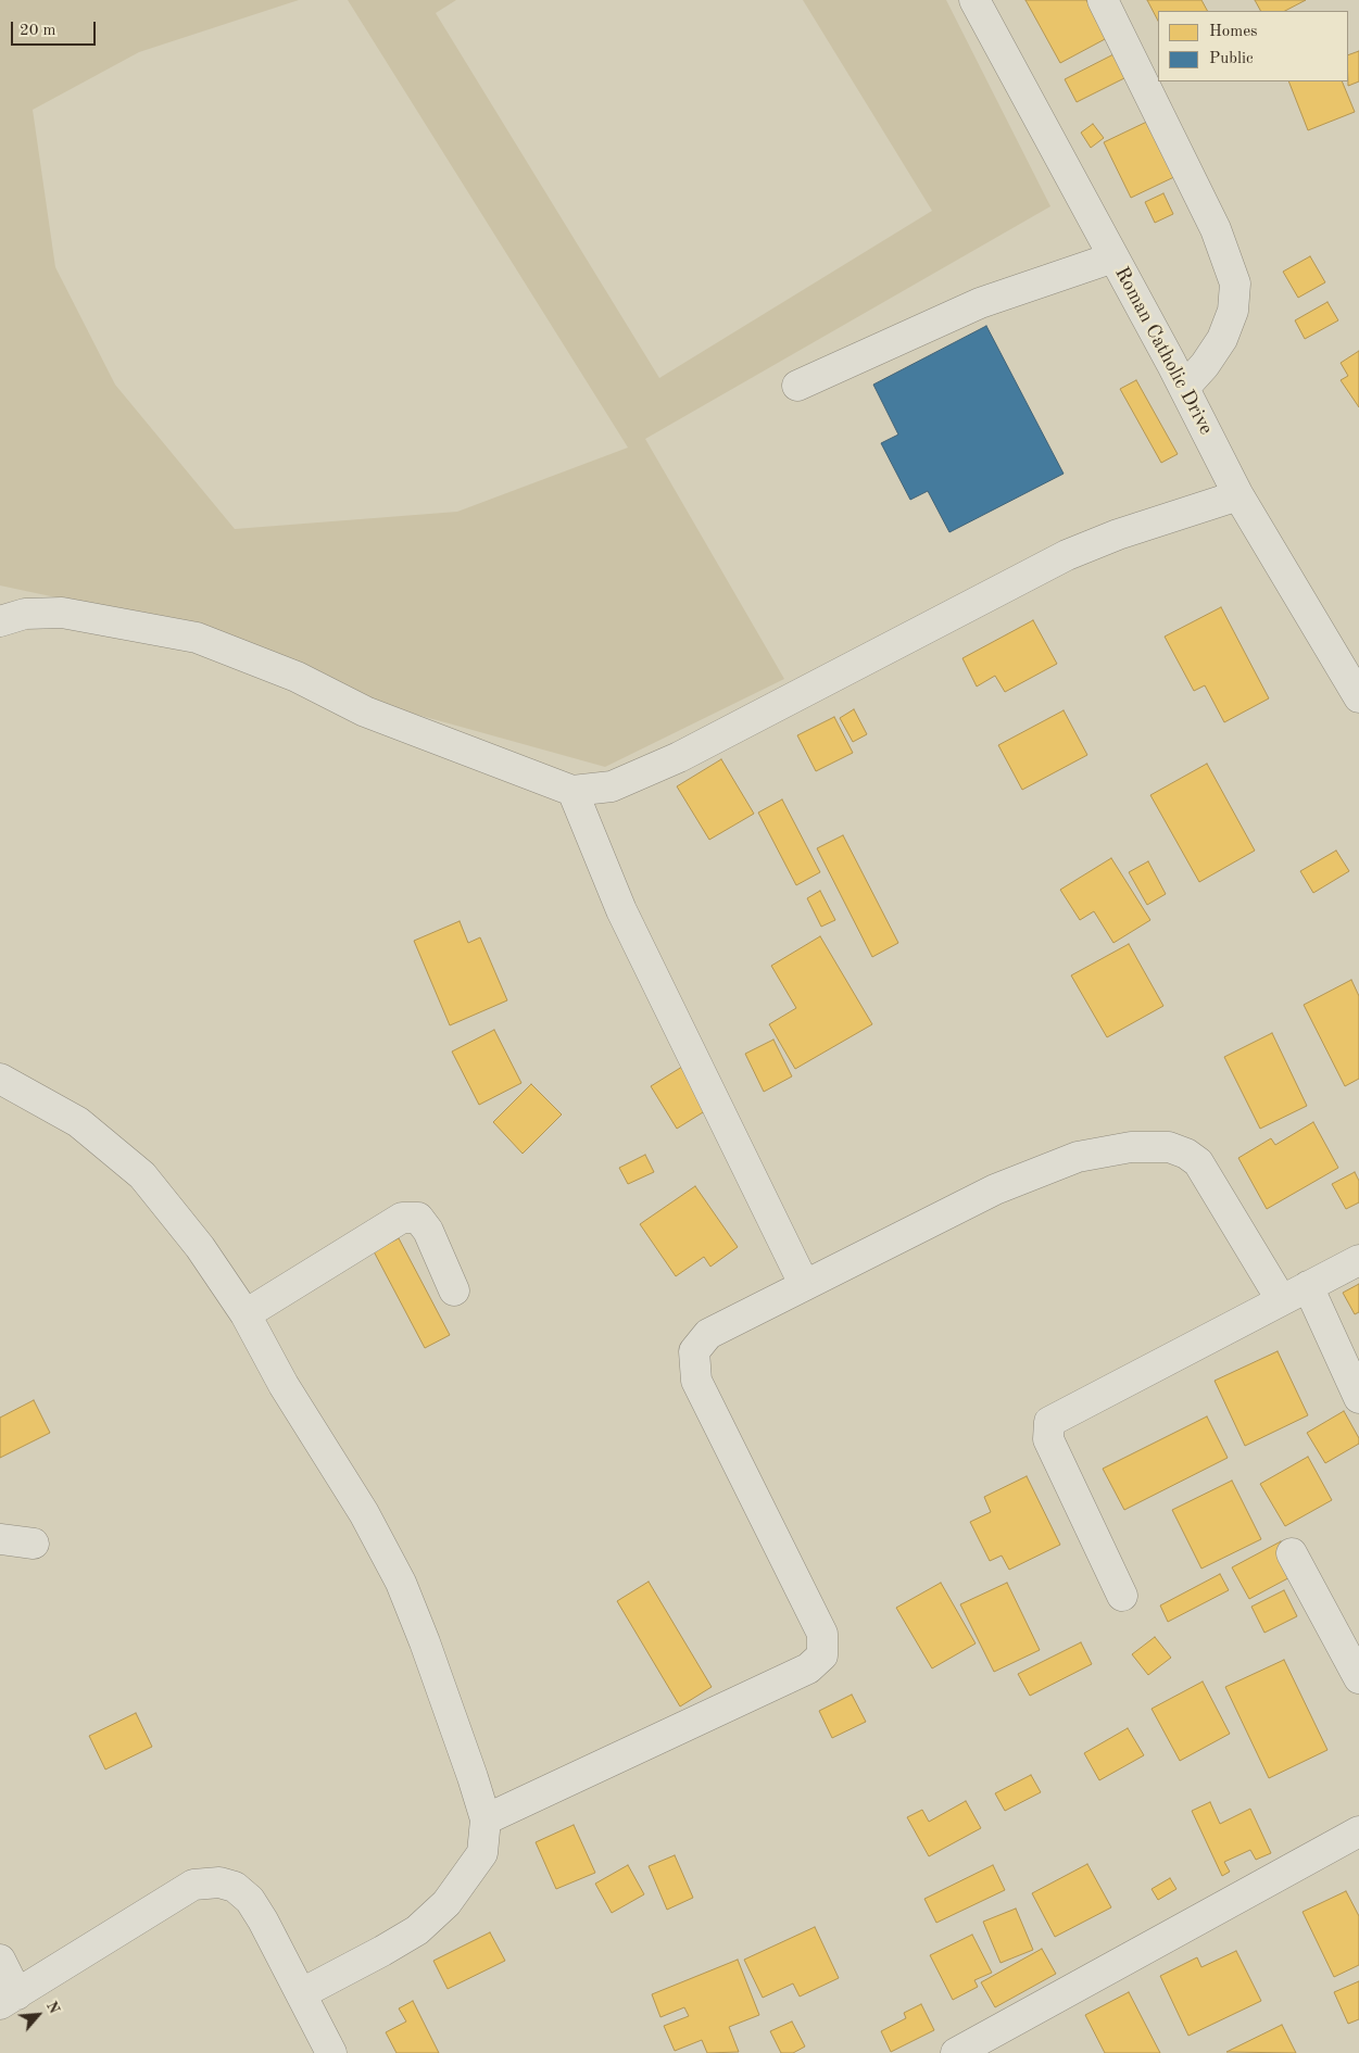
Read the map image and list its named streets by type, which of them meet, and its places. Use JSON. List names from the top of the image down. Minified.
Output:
{"streets":{"street":["Roman Catholic Drive"]},"legend":["Homes","Public"],"scale_bar":"20 m","north":"top right"}
